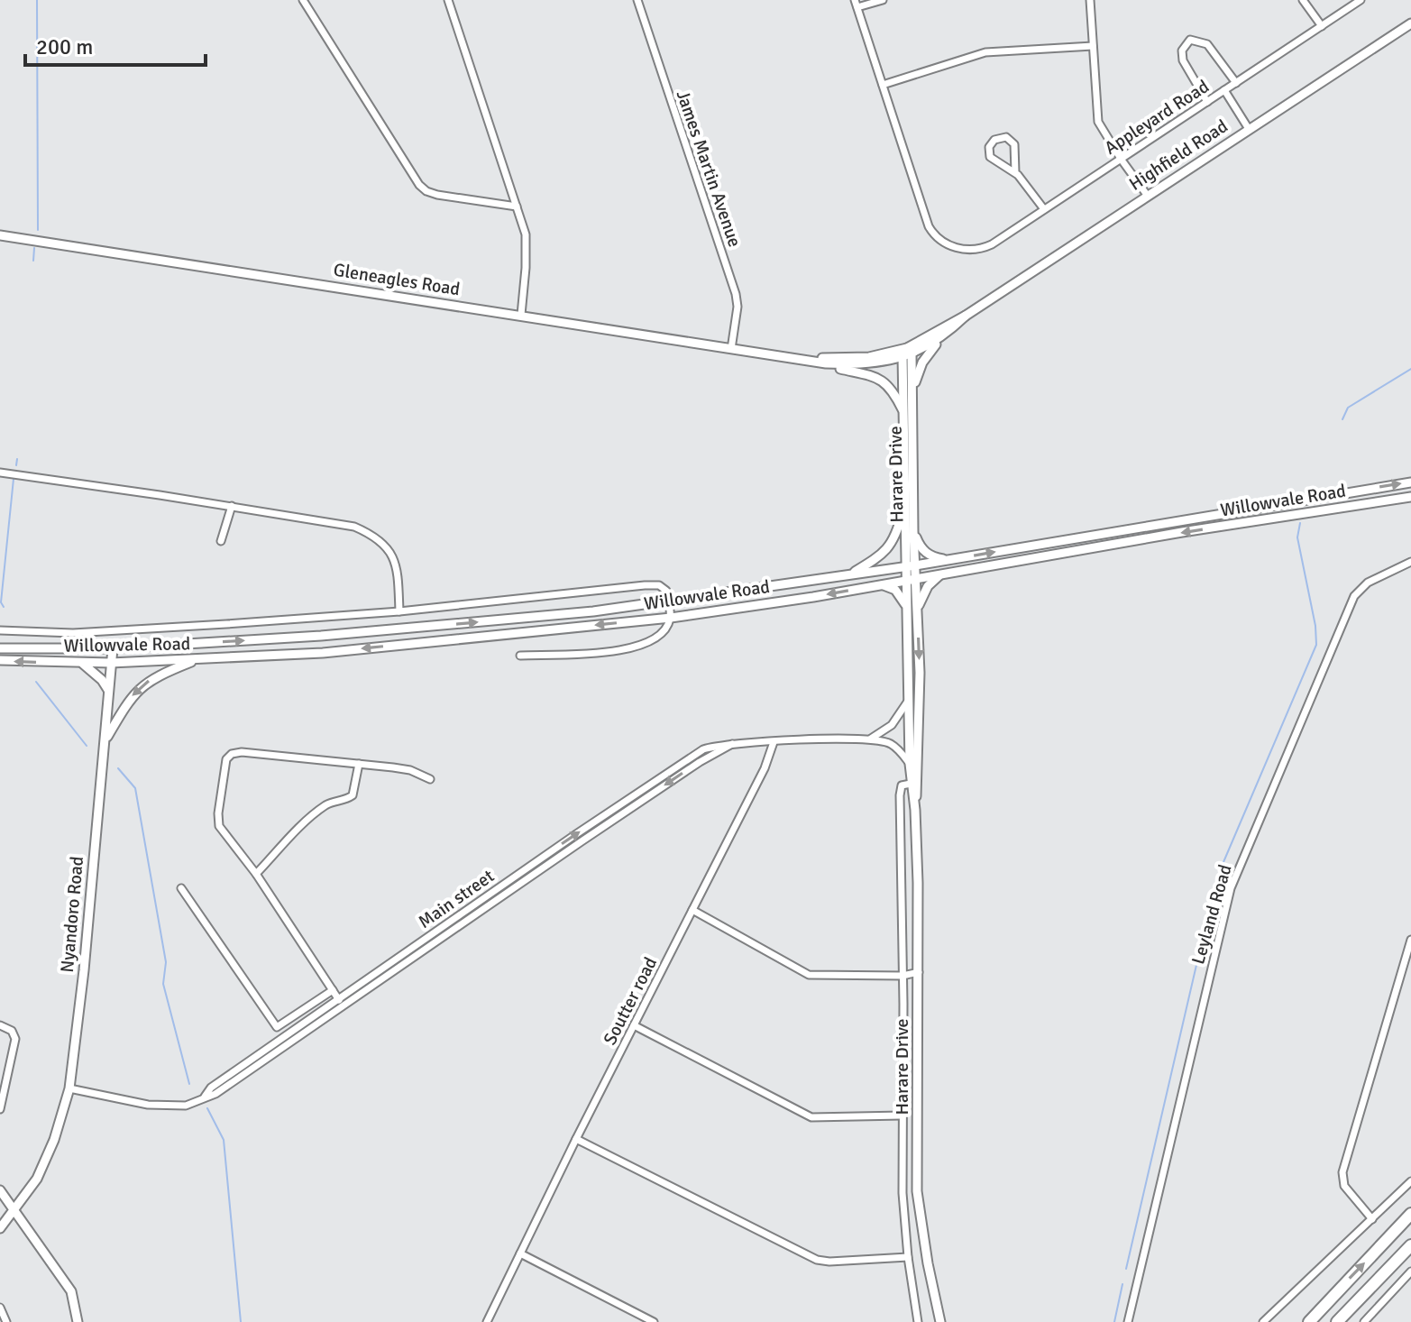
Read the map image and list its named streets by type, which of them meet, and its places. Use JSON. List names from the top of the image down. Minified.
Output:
{"streets":{"street":["Appleyard Road","Highfield Road","James Martin Avenue","Gleneagles Road","Harare Drive","Willowvale Road","Main street","Nyandoro Road","Leyland Road","Soutter road"]},"crossings":[["Highfield Road","Gleneagles Road"],["Highfield Road","Harare Drive"],["James Martin Avenue","Gleneagles Road"],["Gleneagles Road","Harare Drive"],["Harare Drive","Willowvale Road"],["Harare Drive","Main street"],["Willowvale Road","Nyandoro Road"],["Main street","Nyandoro Road"],["Main street","Soutter road"]],"scale_bar":"200 m"}
